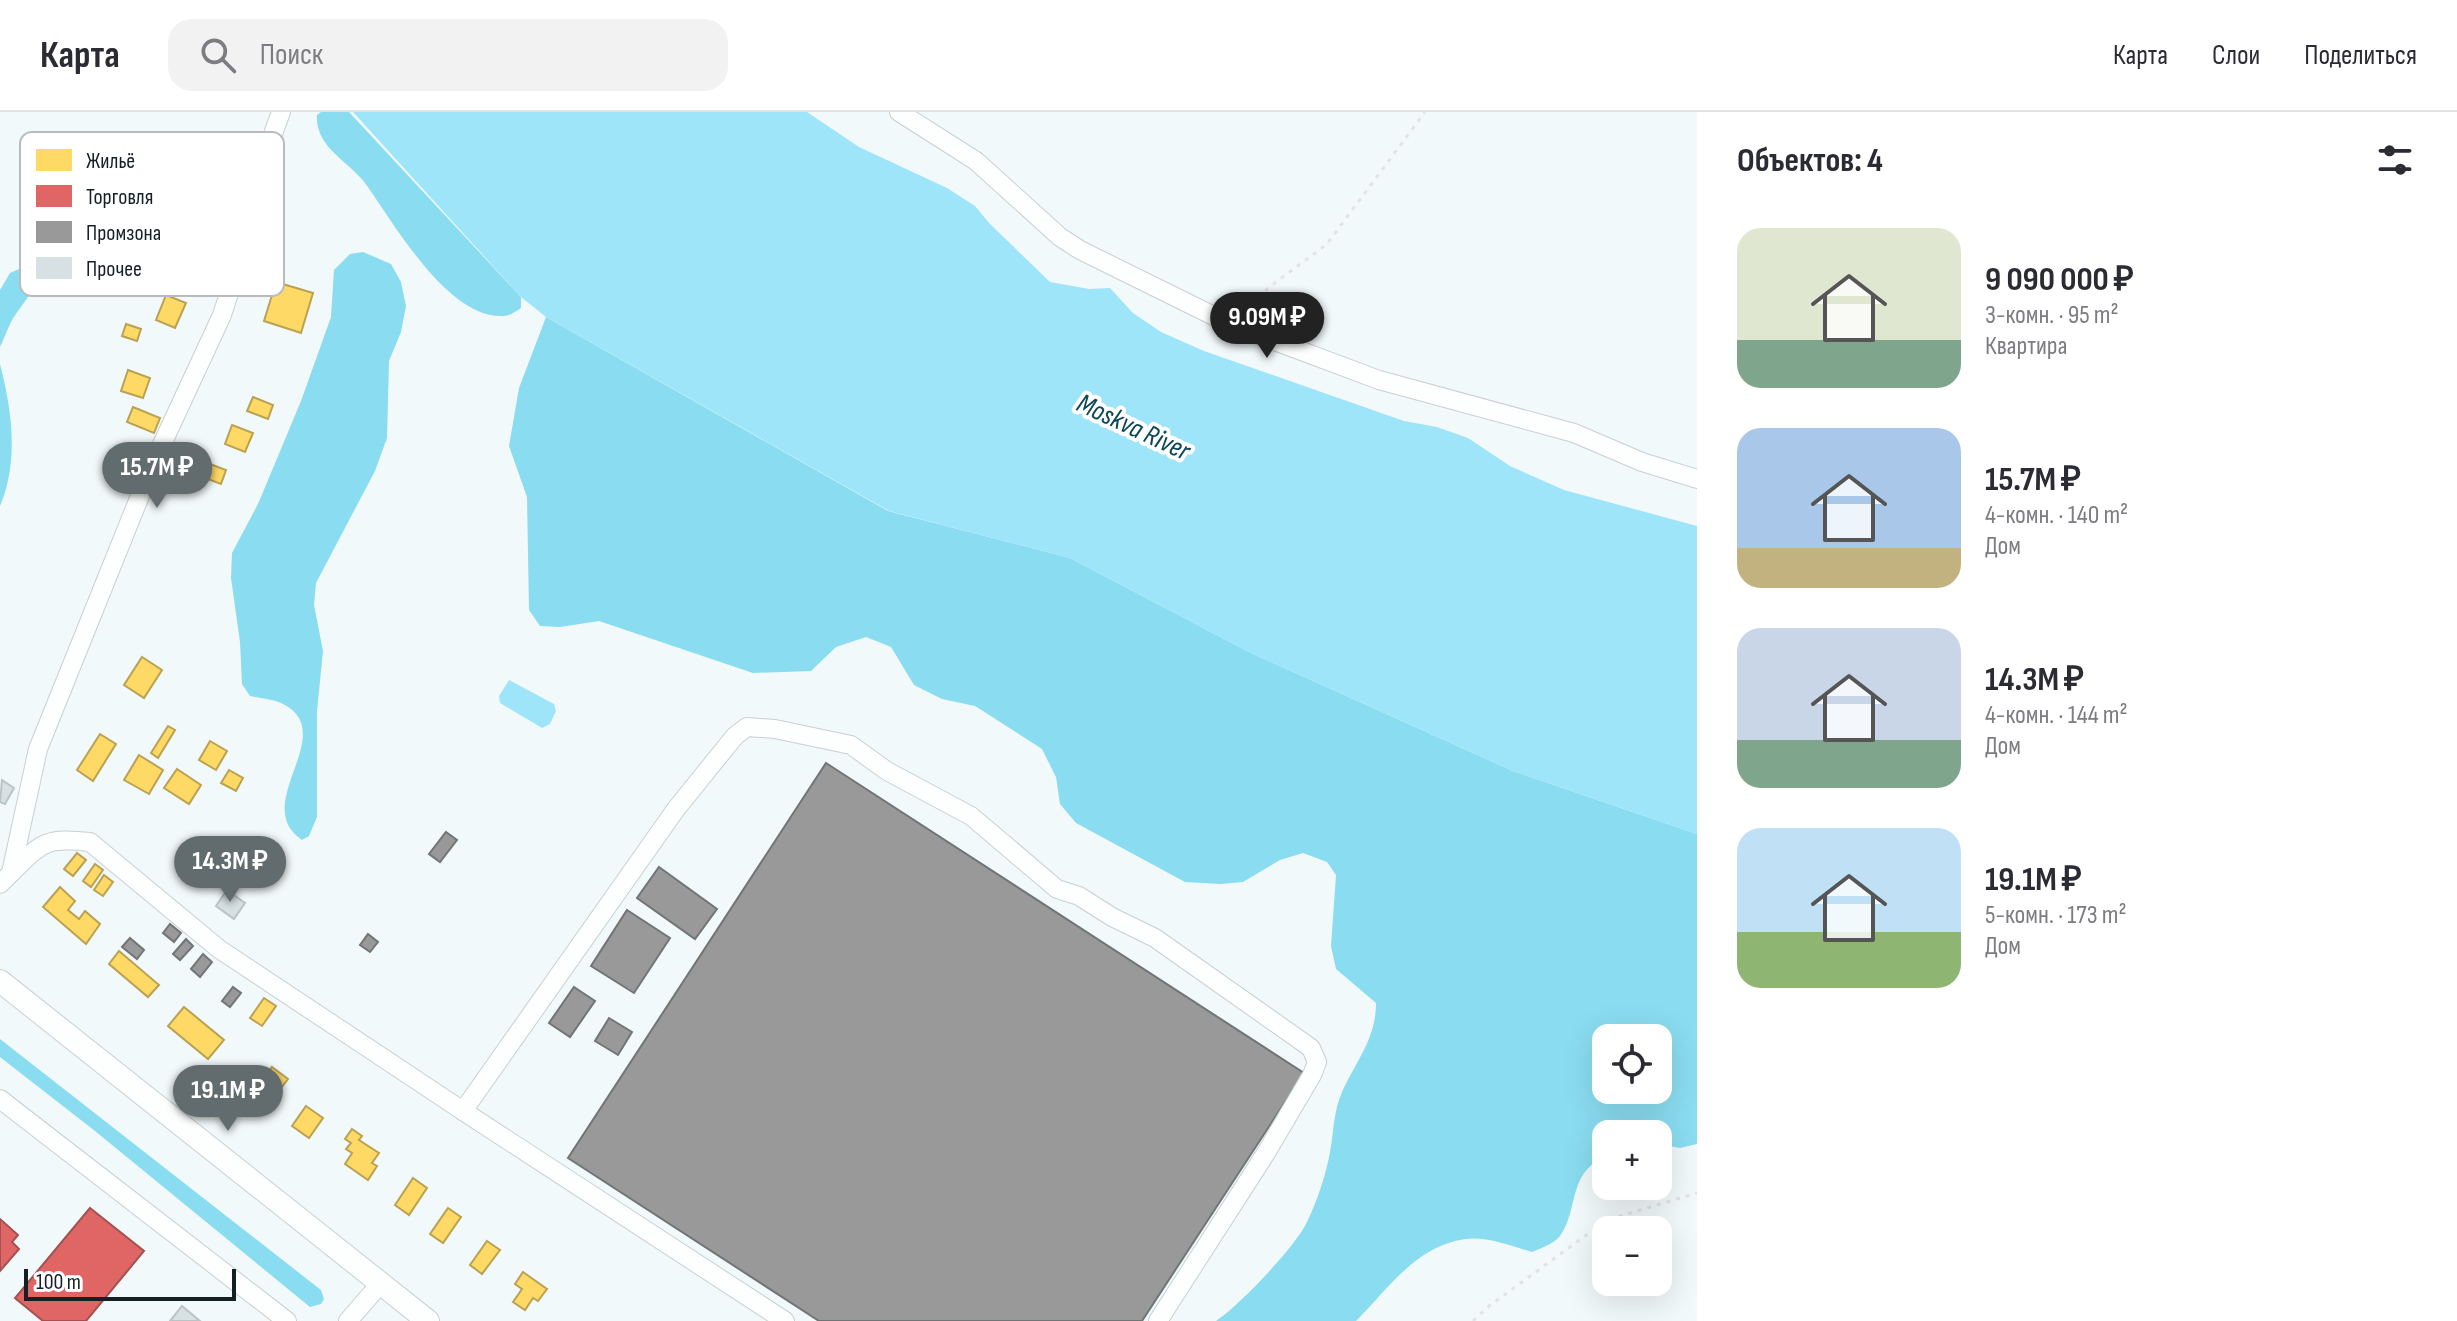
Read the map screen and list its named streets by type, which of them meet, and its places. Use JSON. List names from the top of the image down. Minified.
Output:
{"water":["Moskva River"],"legend":["Жильё","Торговля","Промзона","Прочее"],"scale_bar":"100 m","page":{"header":"Карта","search":"Поиск","nav":["Карта","Слои","Поделиться"],"heading":"Объектов: 4","list":[{"name":"9 090 000 ₽","note":"3-комн. · 95 m² · Квартира"},{"name":"15.7M ₽","note":"4-комн. · 140 m² · Дом"},{"name":"14.3M ₽","note":"4-комн. · 144 m² · Дом"},{"name":"19.1M ₽","note":"5-комн. · 173 m² · Дом"}],"price":["9.09M ₽","15.7M ₽","14.3M ₽","19.1M ₽"],"map_buttons":["+","−"],"scale":"100 m"}}
